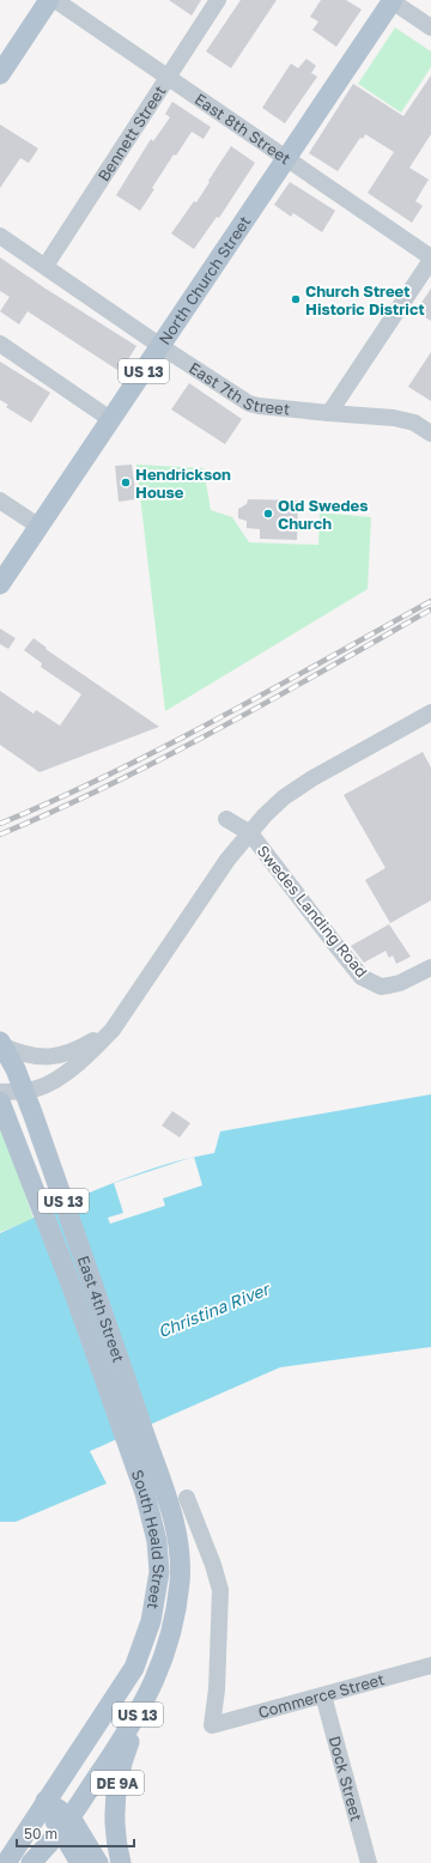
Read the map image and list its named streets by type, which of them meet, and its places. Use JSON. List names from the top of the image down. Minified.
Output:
{"streets":{"main road":["North Church Street","US 13","East 4th Street","South Heald Street","DE 9A"],"street":["East 8th Street","Bennett Street","East 7th Street","Swedes Landing Road","Commerce Street","Dock Street"]},"crossings":[["East 8th Street","Bennett Street"],["East 8th Street","North Church Street"],["Bennett Street","East 7th Street"],["North Church Street","East 7th Street"],["Swedes Landing Road","East 4th Street"],["East 4th Street","South Heald Street"],["South Heald Street","DE 9A"],["Commerce Street","Dock Street"]],"water":["Christina River"],"places":["Church Street Historic District","Hendrickson House","Old Swedes Church"],"scale_bar":"50 m"}
